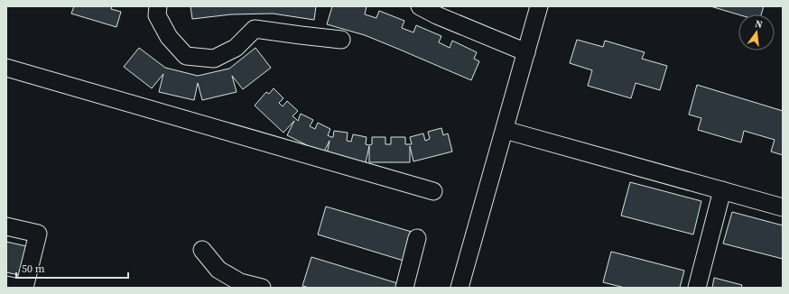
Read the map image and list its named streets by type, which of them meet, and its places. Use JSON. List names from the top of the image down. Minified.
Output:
{"scale_bar":"50 m","north":"top"}
